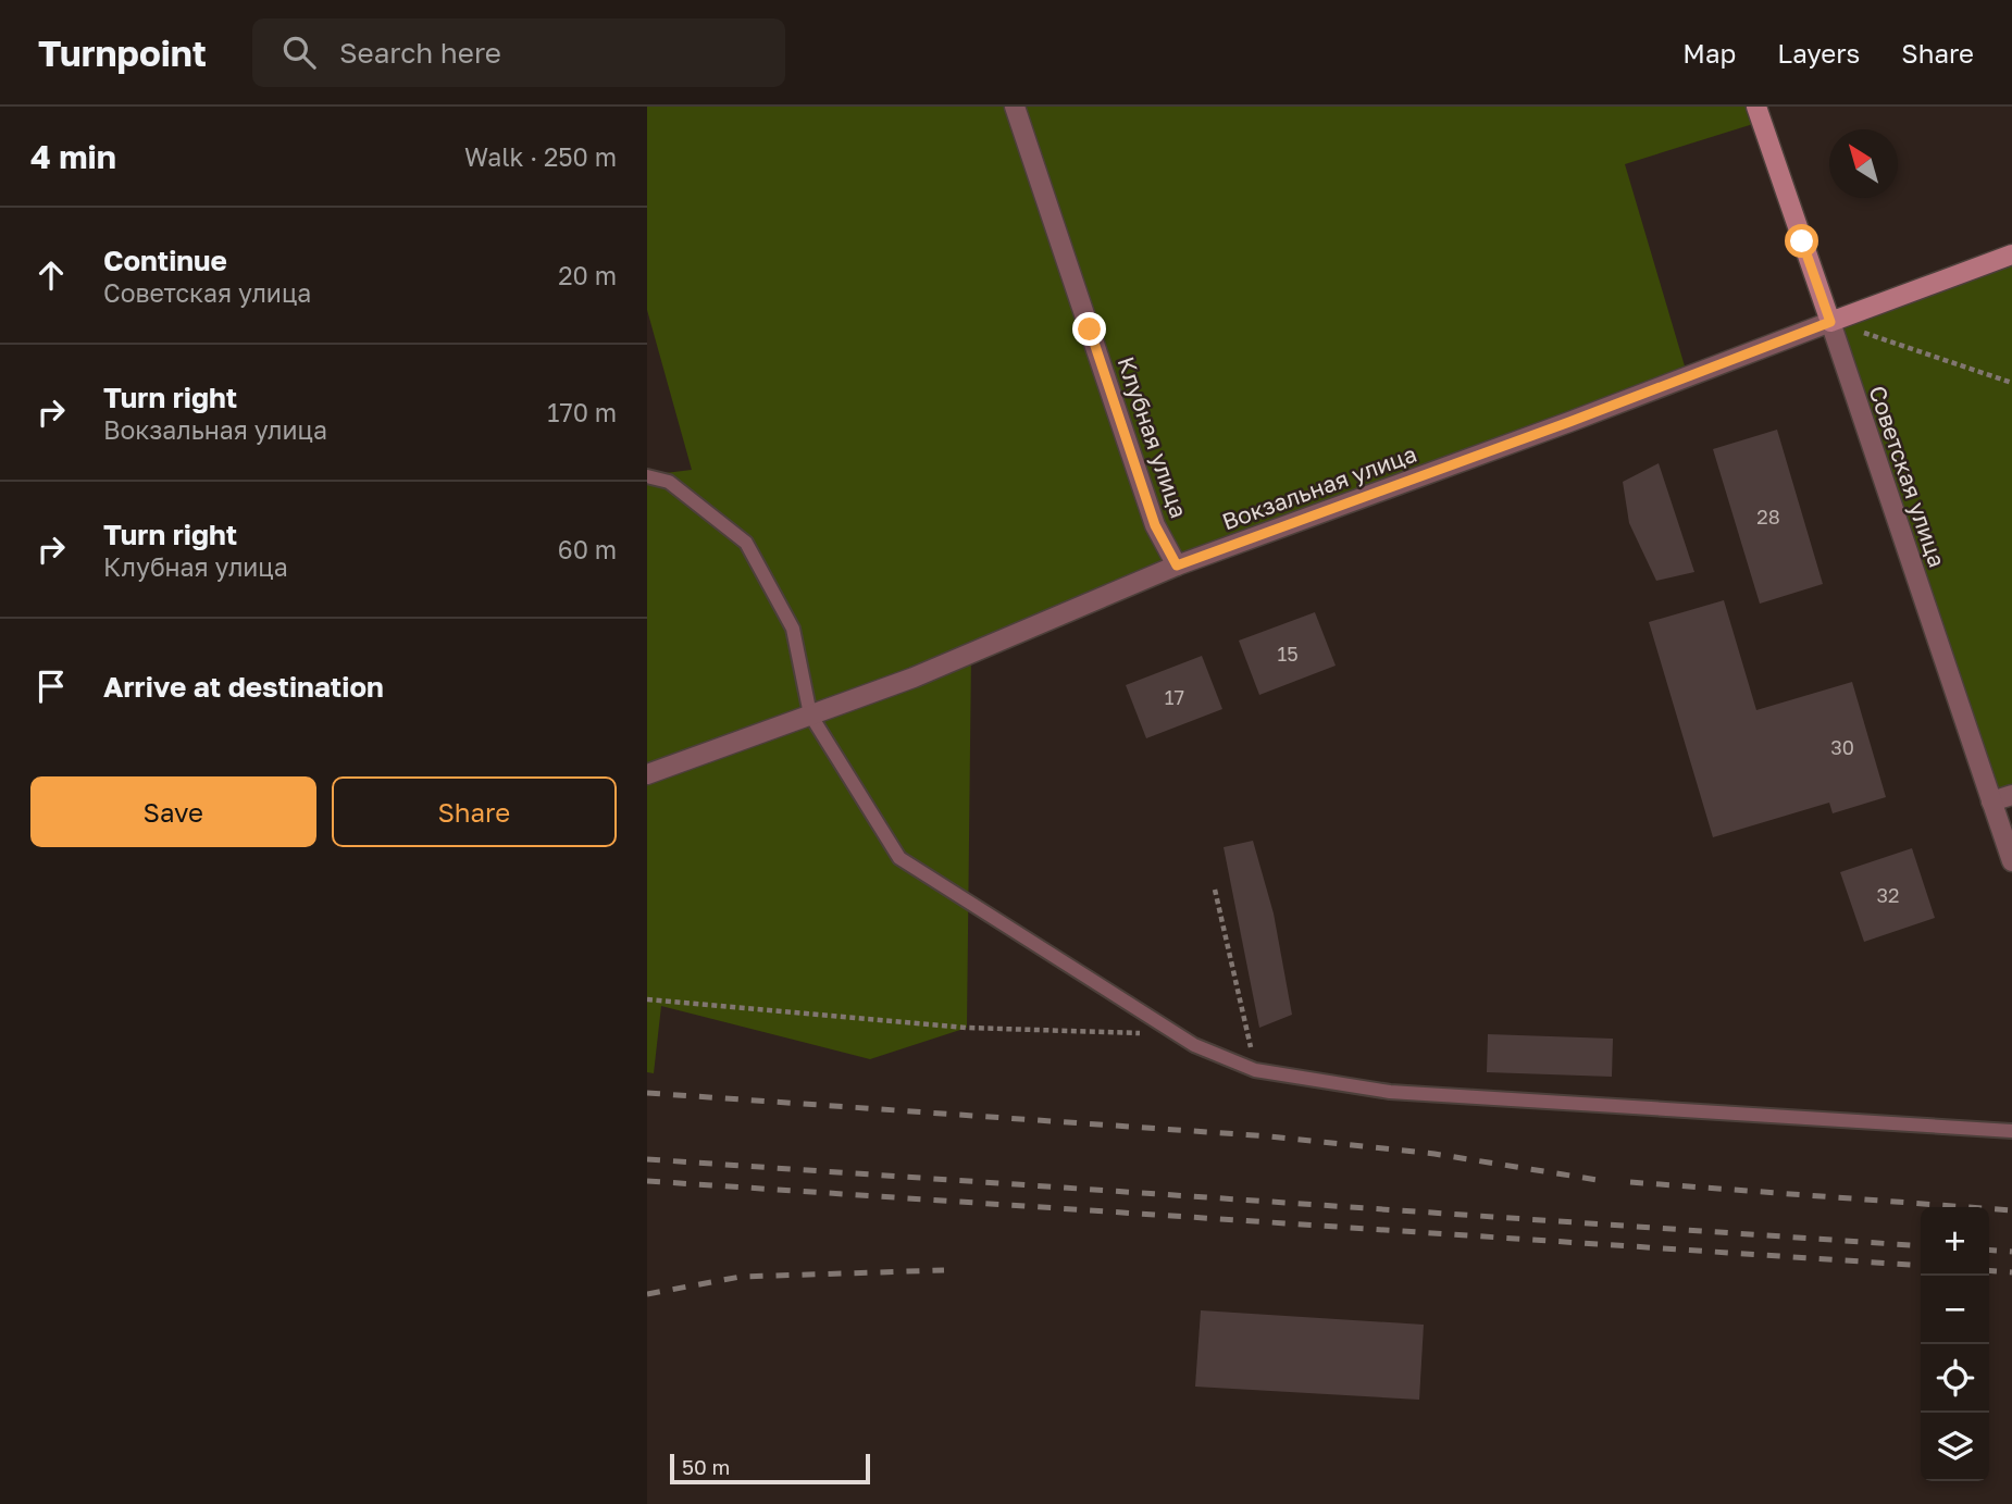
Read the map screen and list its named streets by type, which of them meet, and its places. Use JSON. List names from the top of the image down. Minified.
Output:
{"streets":{"main road":["Советская улица","Вокзальная улица"],"street":["Клубная улица"]},"crossings":[["Клубная улица","Вокзальная улица"],["Советская улица","Вокзальная улица"]],"house_numbers":["28","15","17","30","32"],"scale_bar":"50 m","north":"top left","page":{"header":"Turnpoint","search":"Search here","nav":["Map","Layers","Share"],"heading":["4 min","Walk · 250 m"],"list":[["Continue","Советская улица","20 m"],["Turn right","Вокзальная улица","170 m"],["Turn right","Клубная улица","60 m"],"Arrive at destination"],"buttons":["Save","Share"],"map_buttons":["+","−"],"scale":"50 m"}}
